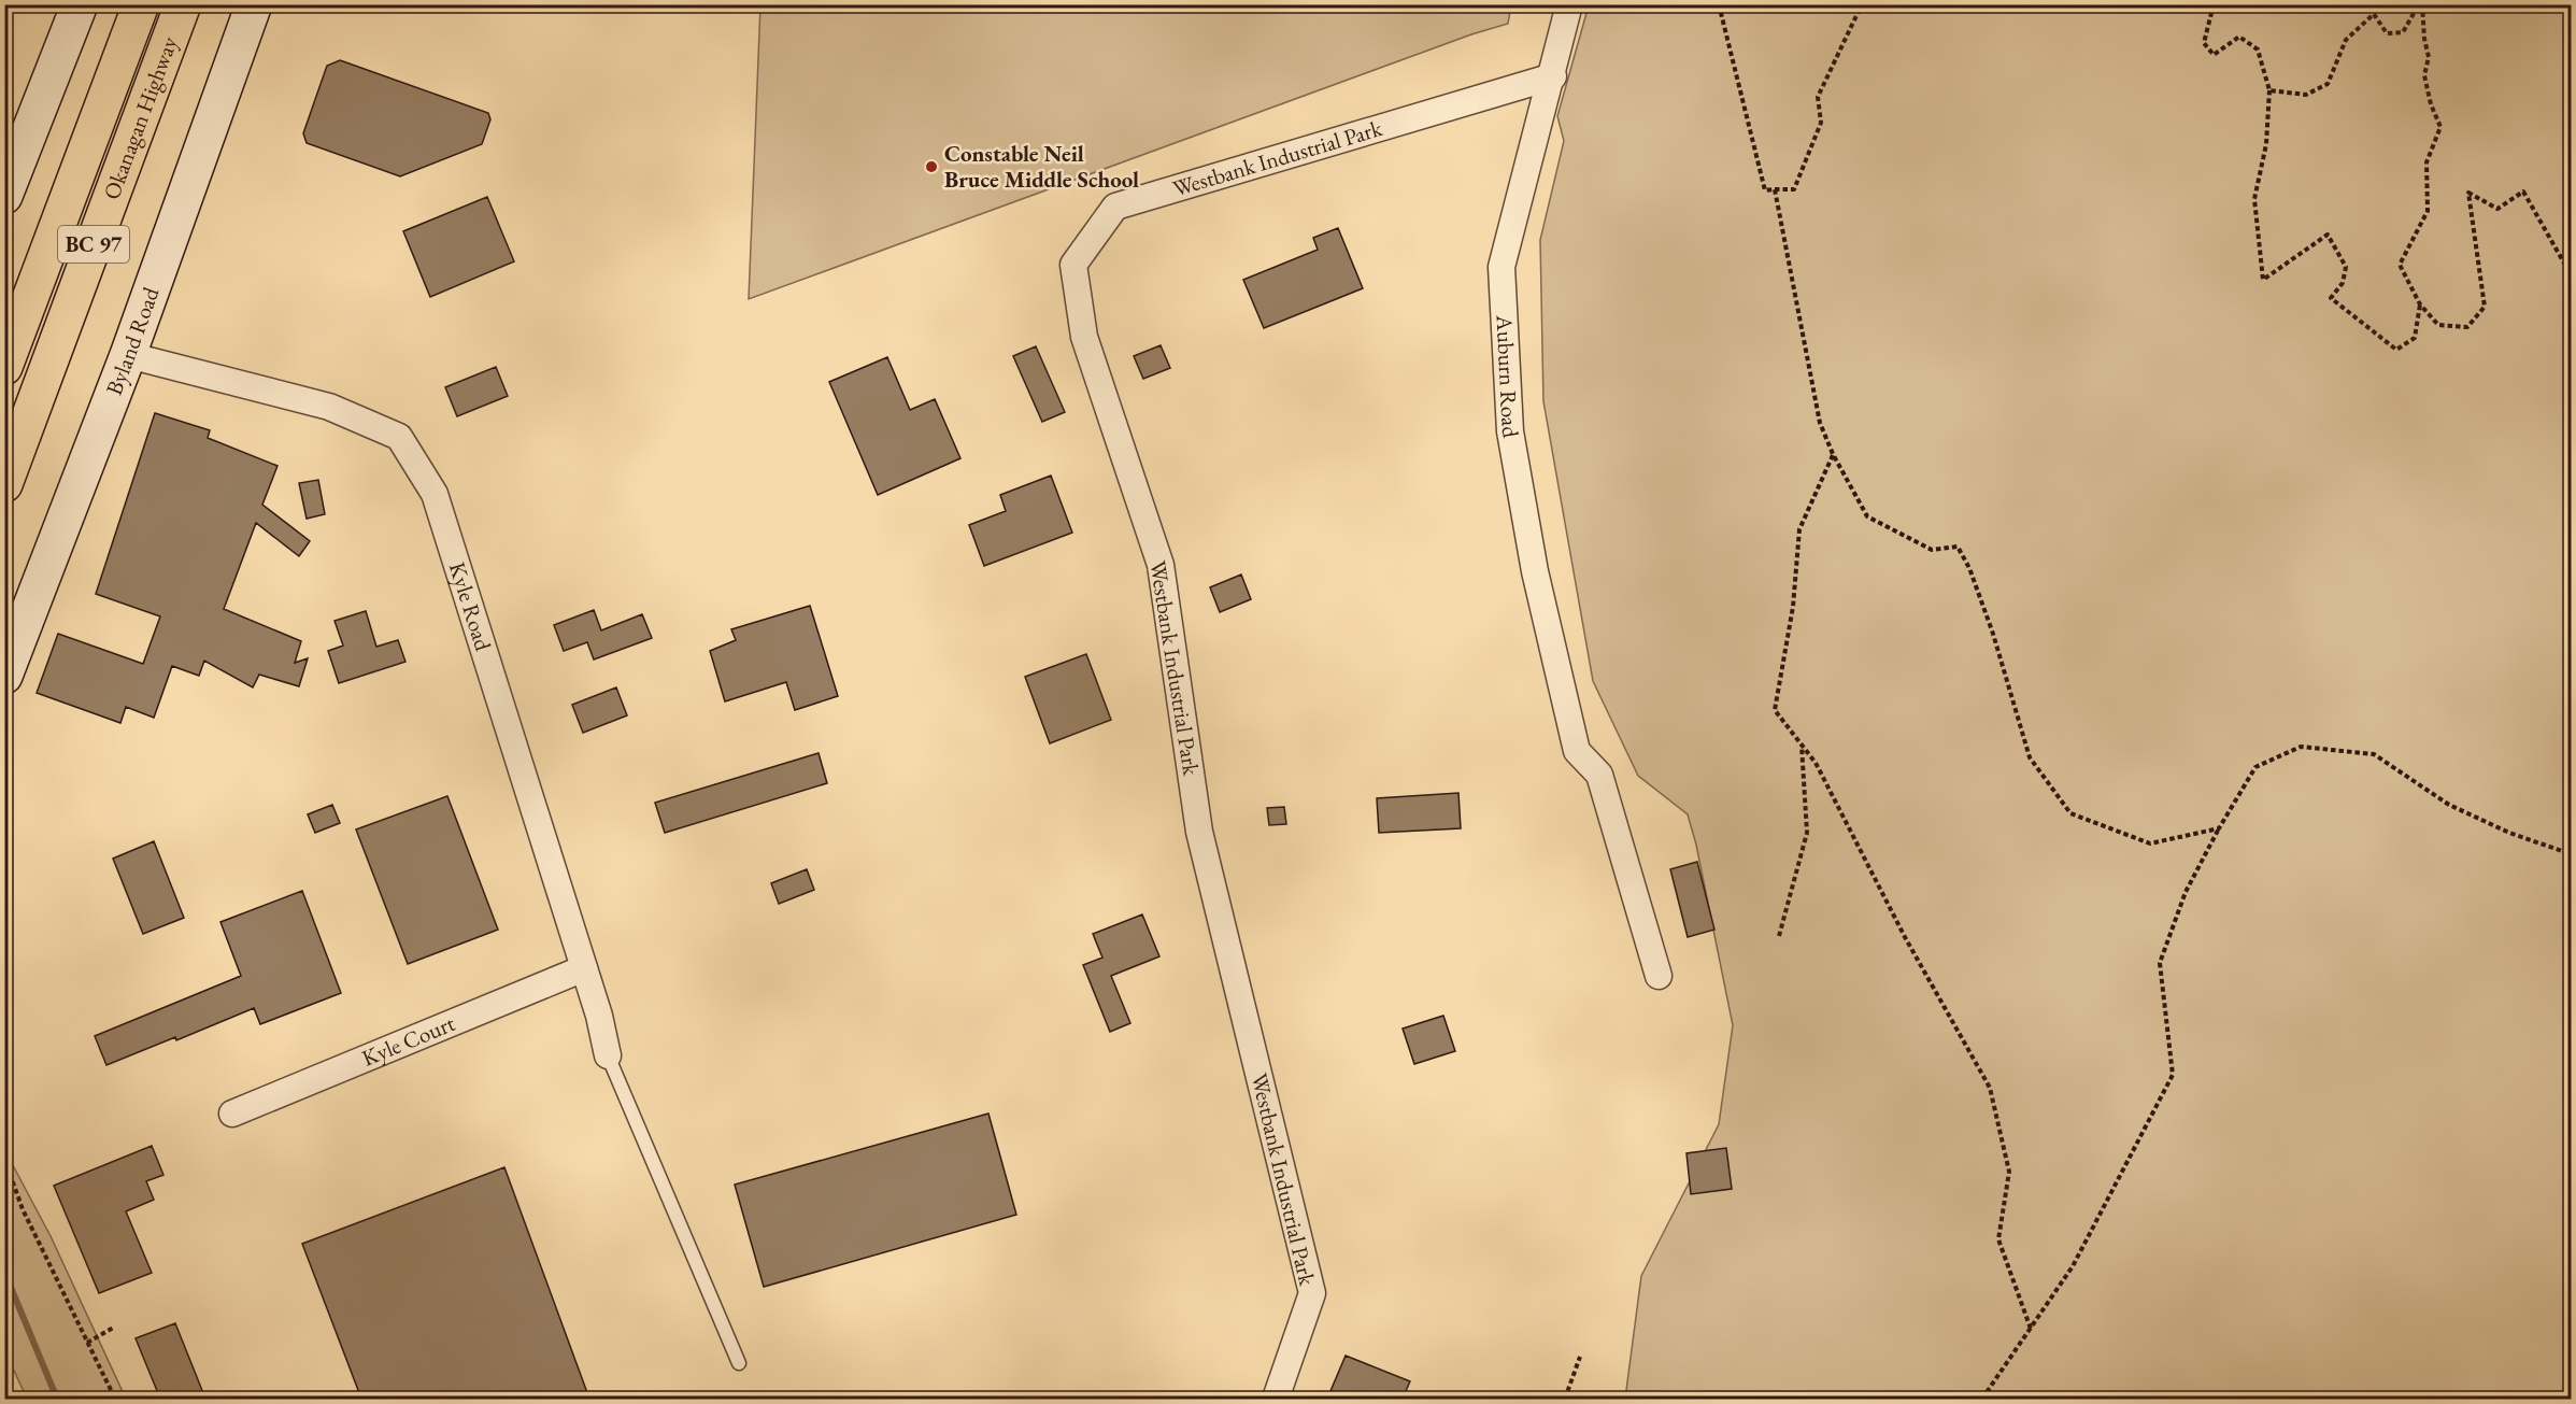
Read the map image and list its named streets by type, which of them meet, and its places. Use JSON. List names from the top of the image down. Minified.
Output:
{"streets":{"highway":["Okanagan Highway","BC 97"],"street":["Westbank Industrial Park","Byland Road","Auburn Road","Kyle Road","Kyle Court"]},"crossings":[["Westbank Industrial Park","Auburn Road"],["Byland Road","Kyle Road"],["Kyle Road","Kyle Court"]],"places":["Constable Neil Bruce Middle School"]}
